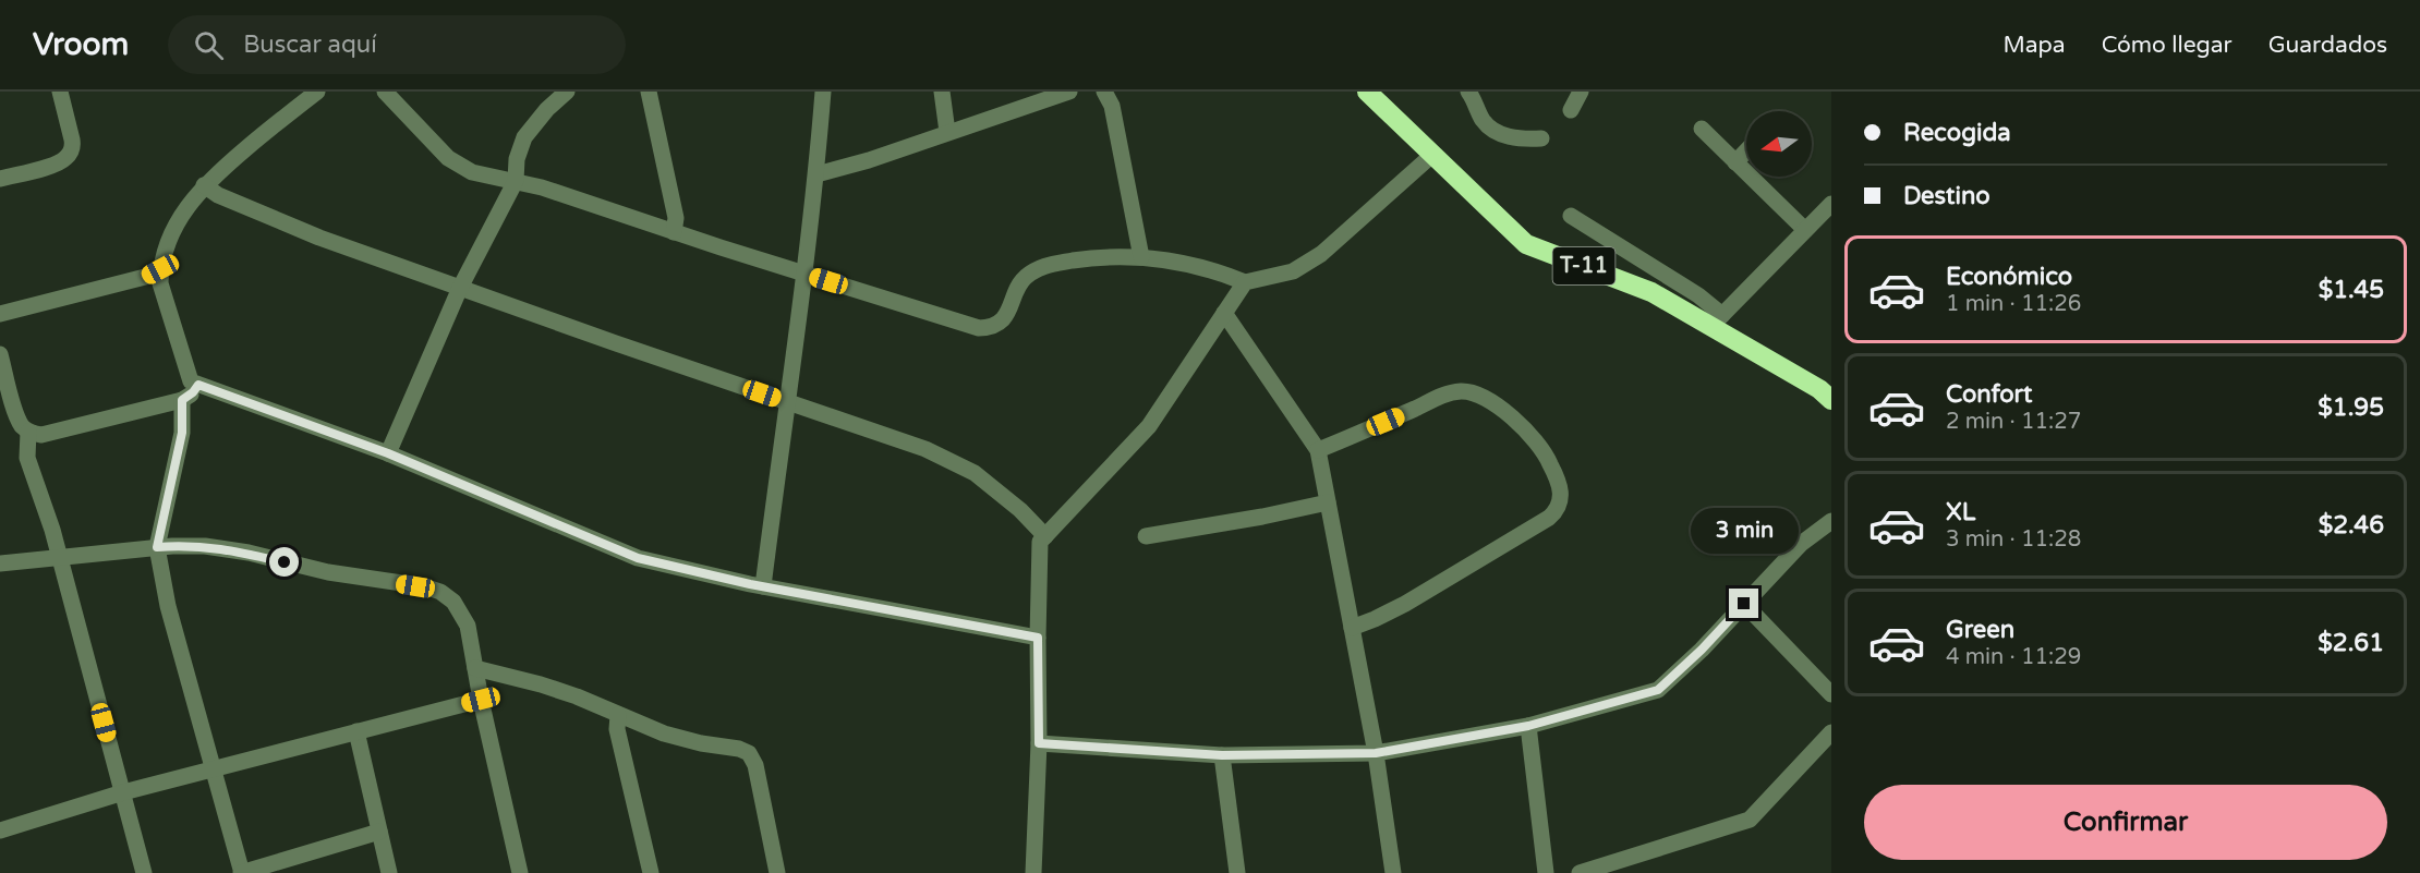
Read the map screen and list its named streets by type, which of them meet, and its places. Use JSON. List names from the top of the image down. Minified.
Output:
{"streets":{"highway":["T-11"]},"north":"left","page":{"header":"Vroom","search":"Buscar aquí","nav":["Mapa","Cómo llegar","Guardados"],"banner":["Recogida","Destino"],"list":[{"name":"Económico","note":"1 min · 11:26","value":"$1.45"},{"name":"Confort","note":"2 min · 11:27","value":"$1.95"},{"name":"XL","note":"3 min · 11:28","value":"$2.46"},{"name":"Green","note":"4 min · 11:29","value":"$2.61"}],"bubble":"3 min","buttons":"Confirmar"}}
